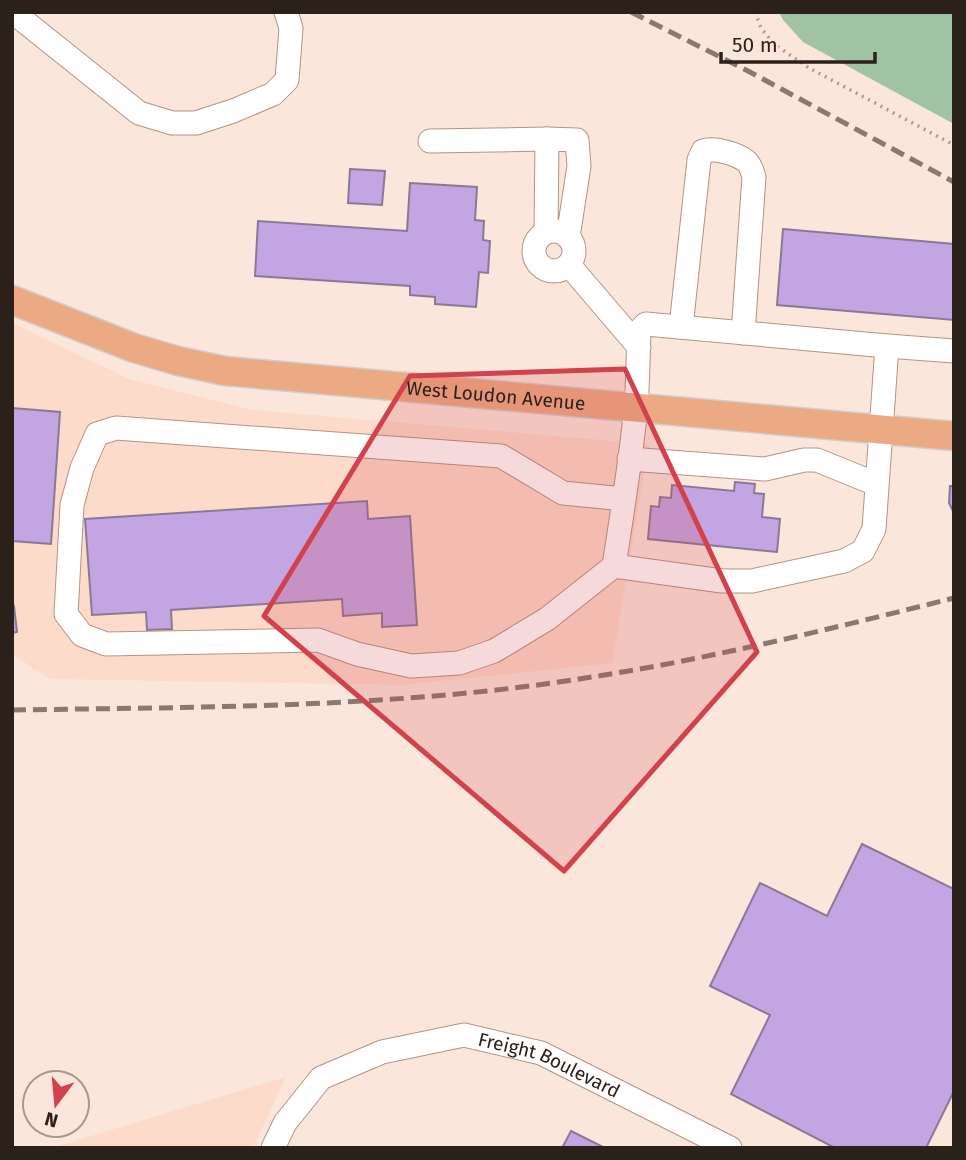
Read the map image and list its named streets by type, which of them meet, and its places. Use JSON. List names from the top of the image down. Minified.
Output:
{"streets":{"main road":["West Loudon Avenue"],"lane":["Freight Boulevard"]},"scale_bar":"50 m","north":"bottom"}
